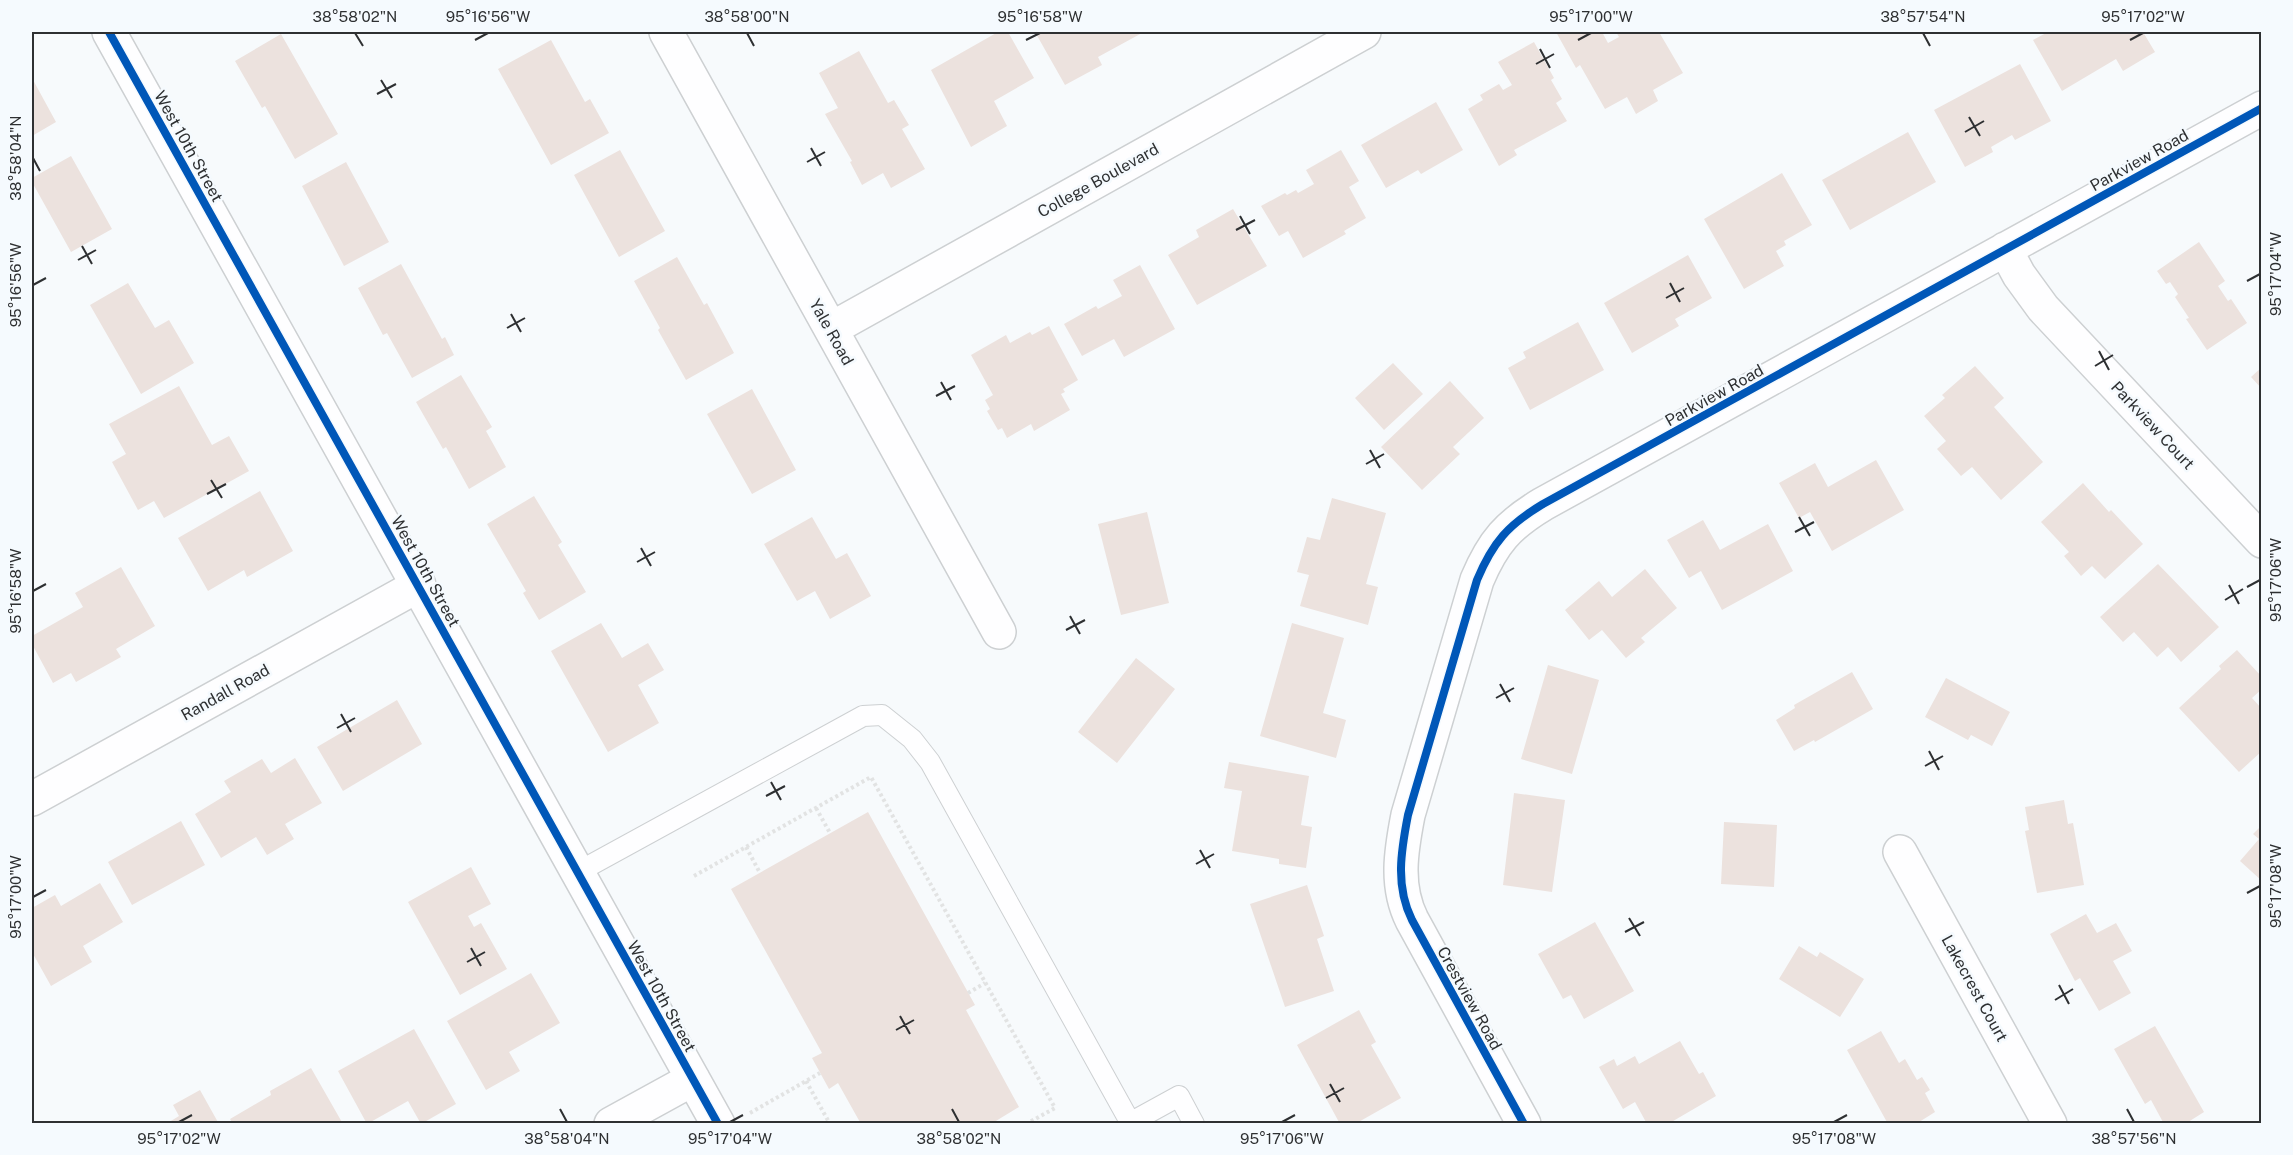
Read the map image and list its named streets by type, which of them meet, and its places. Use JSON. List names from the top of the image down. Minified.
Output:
{"streets":{"street":["West 10th Street","Parkview Road","College Boulevard","Yale Road","Parkview Court","Randall Road","Lakecrest Court","Crestview Road"]},"crossings":[["West 10th Street","Randall Road"],["Parkview Road","Parkview Court"],["Parkview Road","Crestview Road"],["College Boulevard","Yale Road"]],"coordinates":["38°58'02\"N","95°16'56\"W","38°58'00\"N","95°16'58\"W","95°17'00\"W","38°57'54\"N","95°17'02\"W","38°58'04\"N","95°17'04\"W","95°17'06\"W","95°17'08\"W","38°57'56\"N"]}
